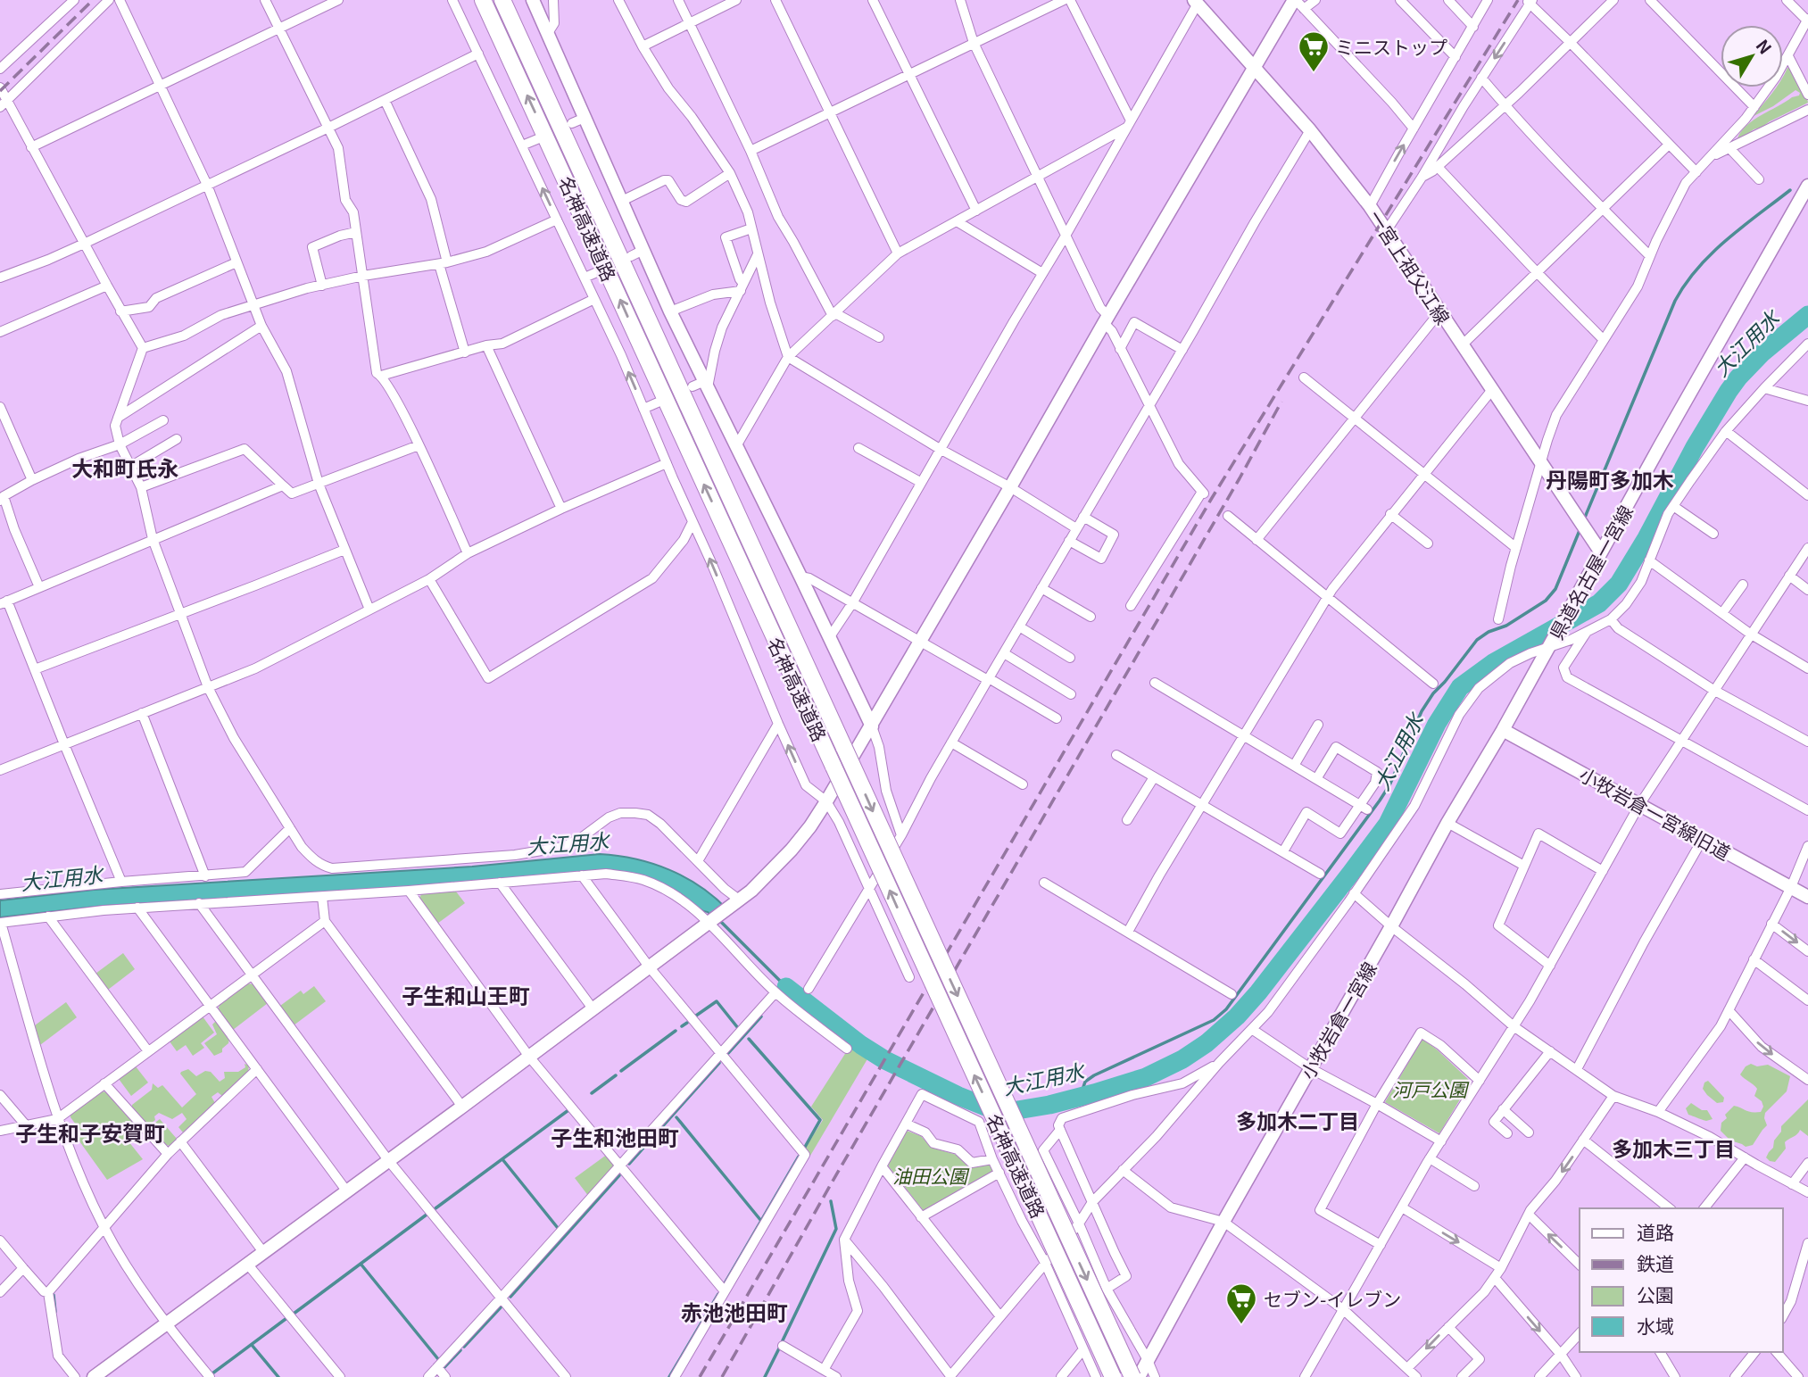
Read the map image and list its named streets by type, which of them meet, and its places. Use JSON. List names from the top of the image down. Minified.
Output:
{"streets":{"highway":["名神高速道路"],"street":["一宮上祖父江線","県道名古屋一宮線","小牧岩倉一宮線旧道","小牧岩倉一宮線"]},"crossings":[["一宮上祖父江線","県道名古屋一宮線"],["県道名古屋一宮線","小牧岩倉一宮線旧道"],["県道名古屋一宮線","小牧岩倉一宮線"],["小牧岩倉一宮線旧道","小牧岩倉一宮線"]],"districts":["大和町氏永","丹陽町多加木","子生和山王町","多加木二丁目","子生和子安賀町","子生和池田町","多加木三丁目","赤池池田町"],"water":["大江用水"],"parks":["河戸公園","油田公園"],"places":{"supermarket":["ミニストップ","セブン-イレブン"]},"legend":["道路","鉄道","公園","水域"],"north":"top right"}
